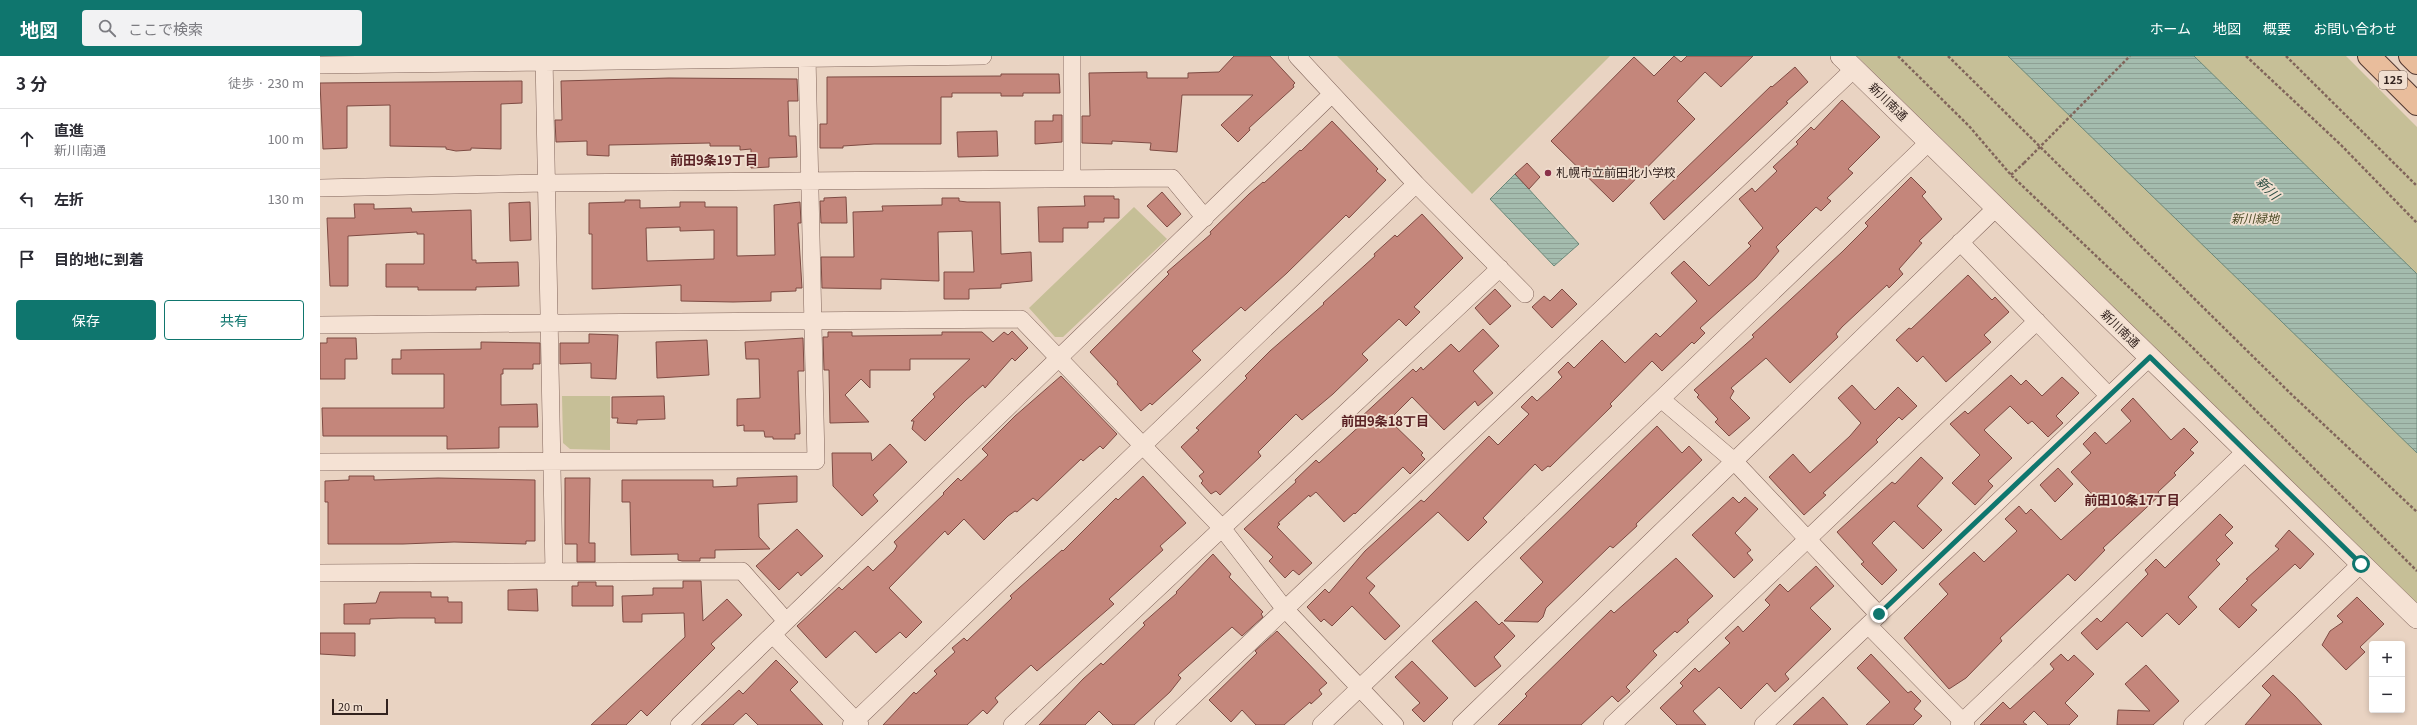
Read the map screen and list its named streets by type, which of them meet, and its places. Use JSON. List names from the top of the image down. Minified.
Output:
{"streets":{"main road":["125"],"street":["新川南通"]},"districts":["前田9条19丁目","前田9条18丁目","前田10条17丁目"],"water":["新川"],"parks":["新川緑地"],"places":["札幌市立前田北小学校"],"scale_bar":"20 m","page":{"header":"地図","search":"ここで検索","nav":["ホーム","地図","概要","お問い合わせ"],"heading":["3 分","徒歩 · 230 m"],"list":[["直進","新川南通","100 m"],["左折","130 m"],"目的地に到着"],"buttons":["保存","共有"],"map_buttons":["+","−"],"scale":"20 m"}}
